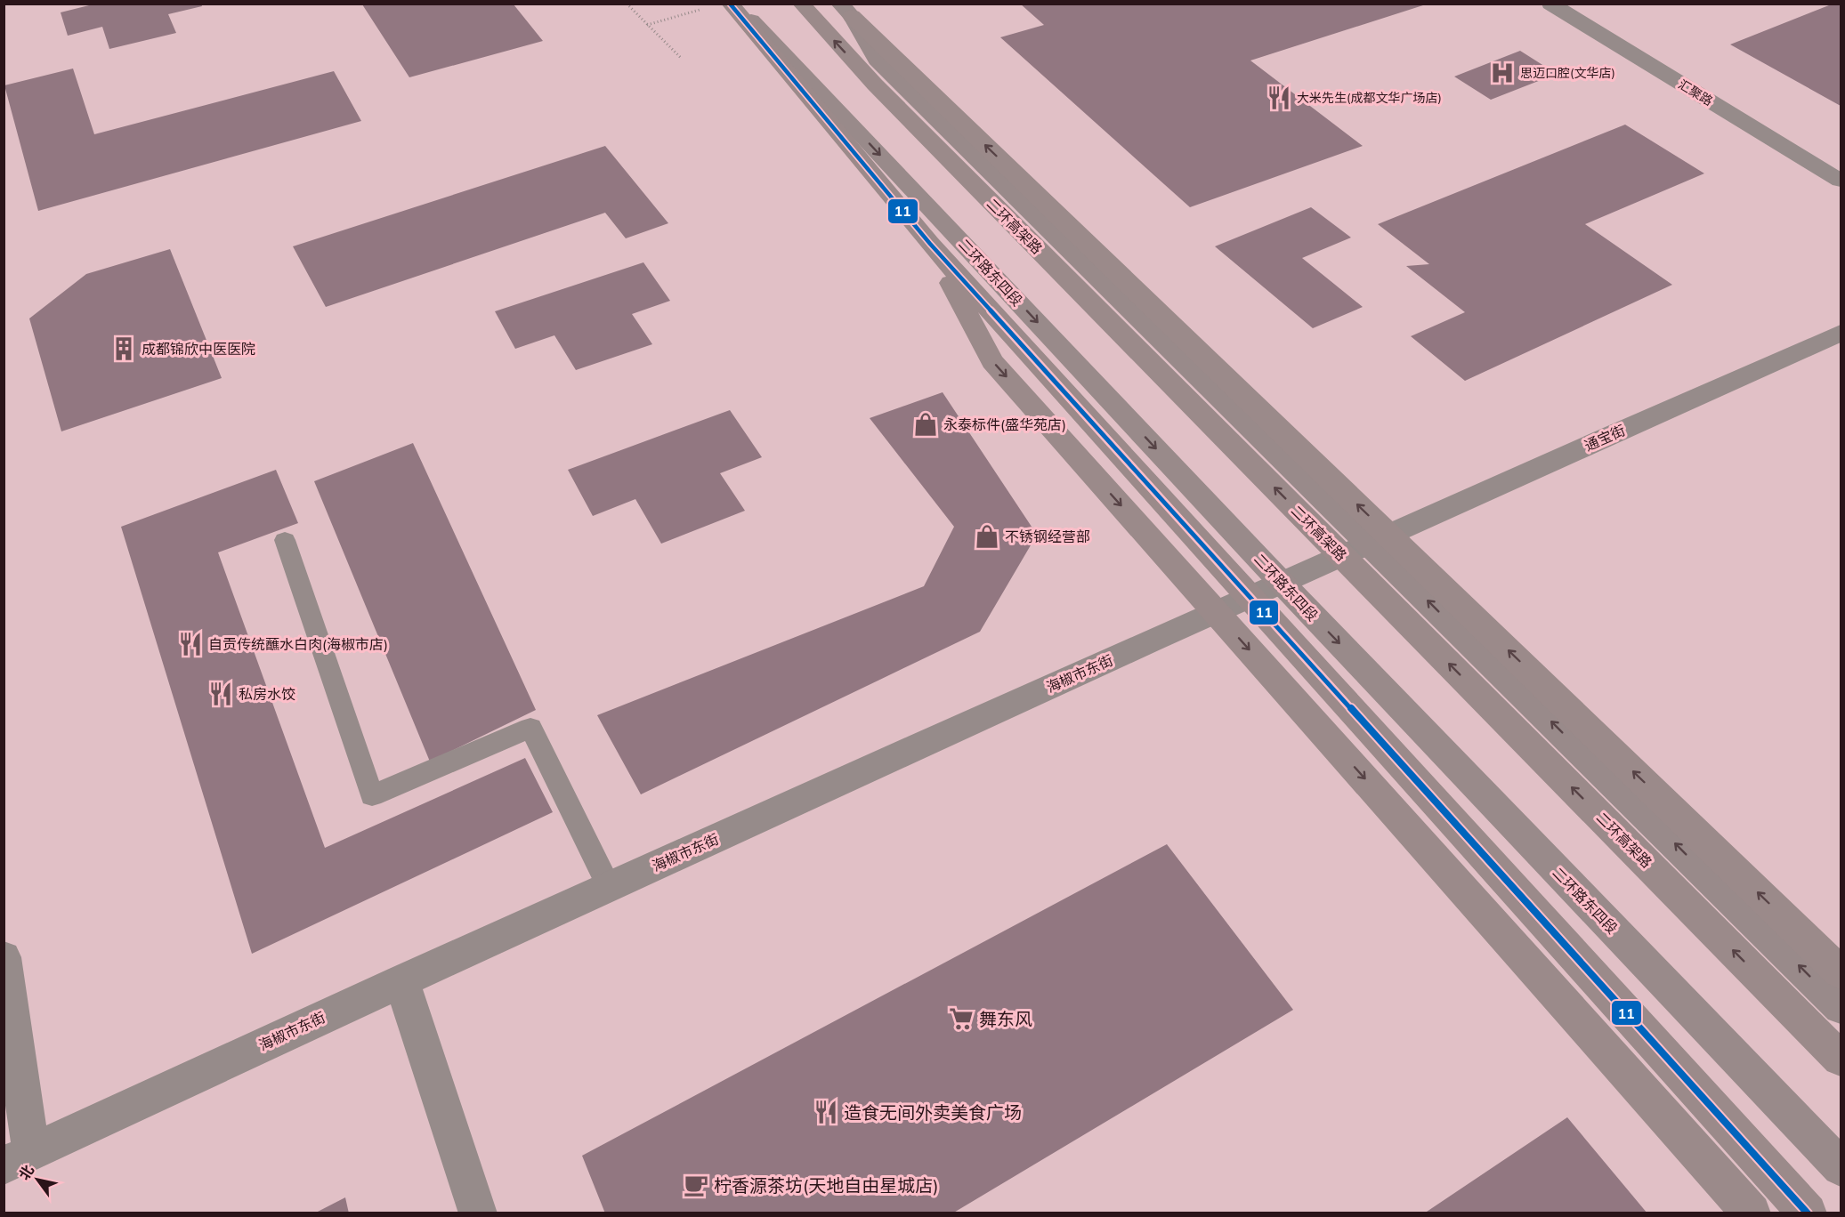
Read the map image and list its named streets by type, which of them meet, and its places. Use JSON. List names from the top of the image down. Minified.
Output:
{"streets":{"highway":["二环高架路"],"main road":["二环路东四段"],"street":["汇聚路","通宝街","海椒市东街"]},"crossings":[["二环路东四段","海椒市东街"],["通宝街","海椒市东街"]],"places":{"hospital":["思迈口腔(文华店)"],"restaurant":["大米先生(成都文华广场店)","自贡传统蘸水白肉(海椒市店)","私房水饺","造食无间外卖美食广场"],"building":["成都锦欣中医医院"],"shop":["永泰标件(盛华苑店)","不锈钢经营部"],"supermarket":["舞东风"],"cafe":["柠香源茶坊(天地自由星城店)"]},"lines":["transit line 11"],"north":"top left"}
